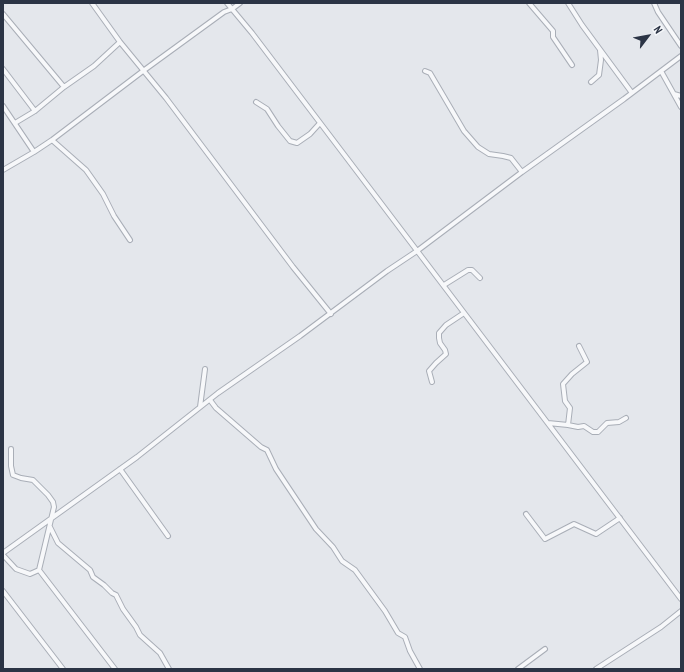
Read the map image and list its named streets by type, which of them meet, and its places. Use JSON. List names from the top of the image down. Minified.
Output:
{"north":"top right"}
